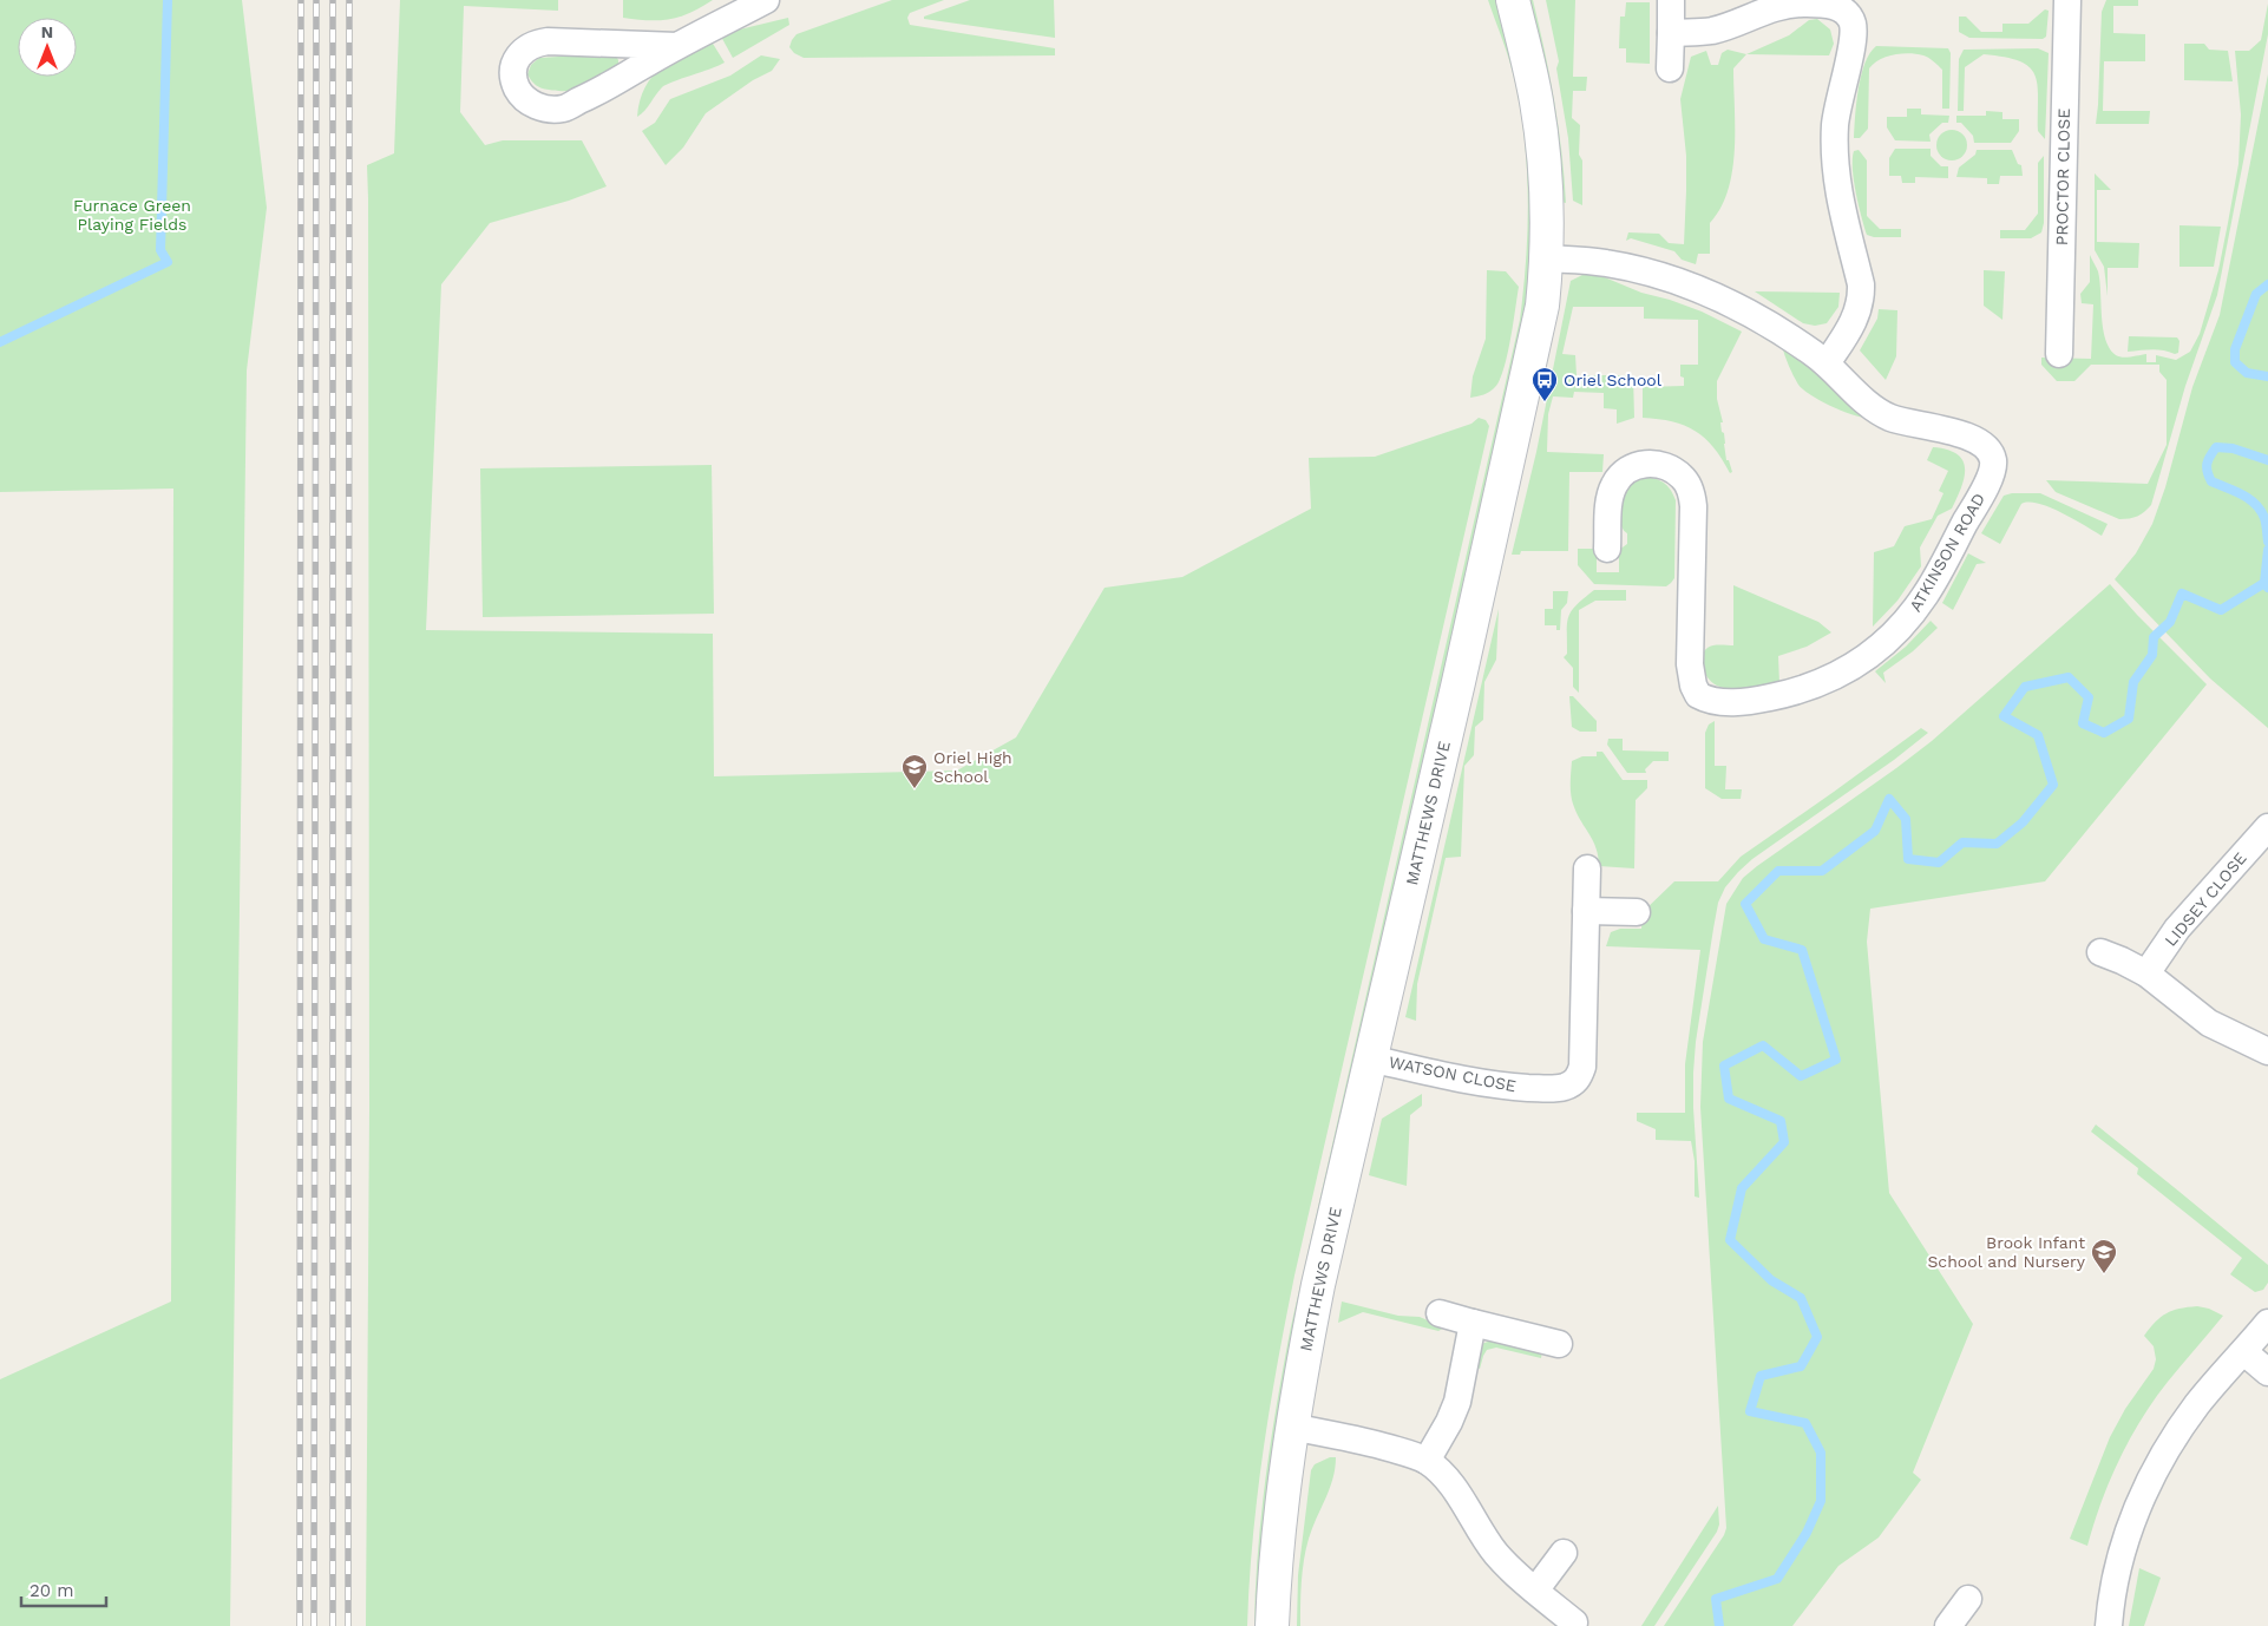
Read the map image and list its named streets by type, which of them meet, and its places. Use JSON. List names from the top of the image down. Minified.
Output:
{"streets":{"street":["PROCTOR CLOSE","ATKINSON ROAD","MATTHEWS DRIVE","LIDSEY CLOSE","WATSON CLOSE"]},"crossings":[["ATKINSON ROAD","MATTHEWS DRIVE"],["MATTHEWS DRIVE","WATSON CLOSE"]],"parks":["Furnace Green Playing Fields"],"places":{"bus stop":["Oriel School"],"school or university":["Oriel High School","Brook Infant School and Nursery"]},"scale_bar":"20 m","north":"top"}
